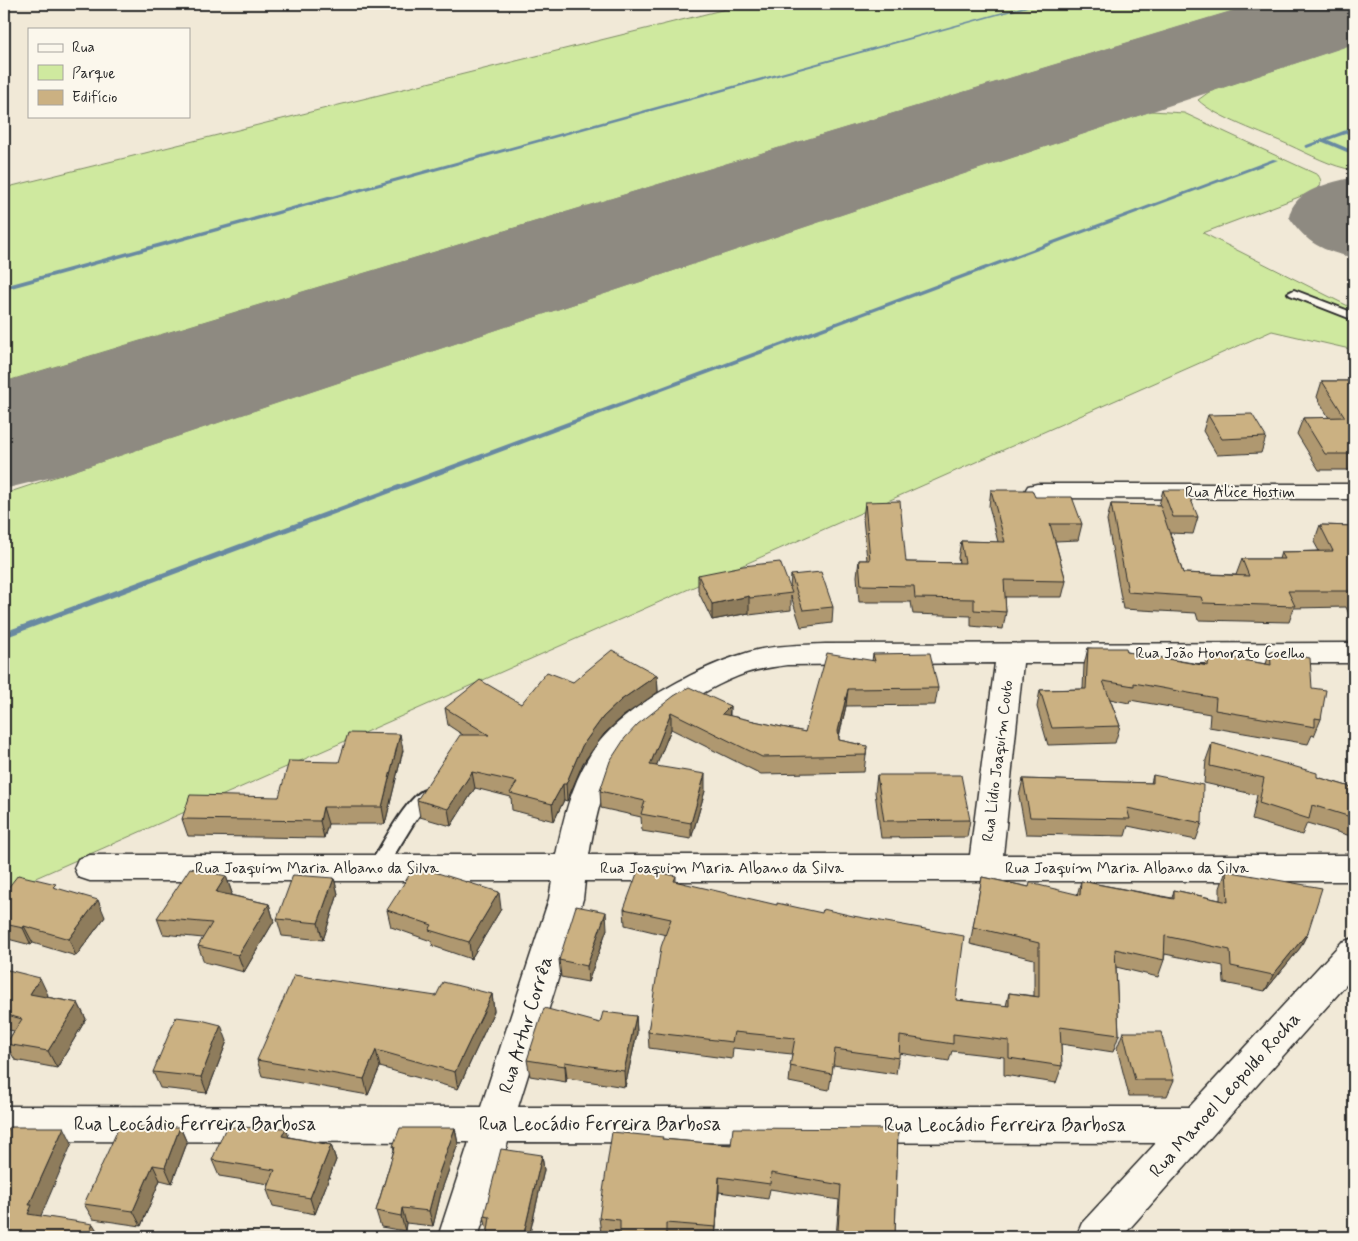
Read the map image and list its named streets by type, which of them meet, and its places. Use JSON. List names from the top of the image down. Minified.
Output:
{"streets":{"street":["Rua Alice Hostim","Rua João Honorato Coelho","Rua Lídio Joaquim Couto","Rua Joaquim Maria Albano da Silva","Rua Artur Corrêa","Rua Manoel Leopoldo Rocha","Rua Leocádio Ferreira Barbosa"]},"crossings":[["Rua João Honorato Coelho","Rua Lídio Joaquim Couto"],["Rua João Honorato Coelho","Rua Joaquim Maria Albano da Silva"],["Rua João Honorato Coelho","Rua Artur Corrêa"],["Rua Lídio Joaquim Couto","Rua Joaquim Maria Albano da Silva"],["Rua Joaquim Maria Albano da Silva","Rua Artur Corrêa"],["Rua Artur Corrêa","Rua Leocádio Ferreira Barbosa"],["Rua Manoel Leopoldo Rocha","Rua Leocádio Ferreira Barbosa"]],"legend":["Rua","Parque","Edifício"]}
